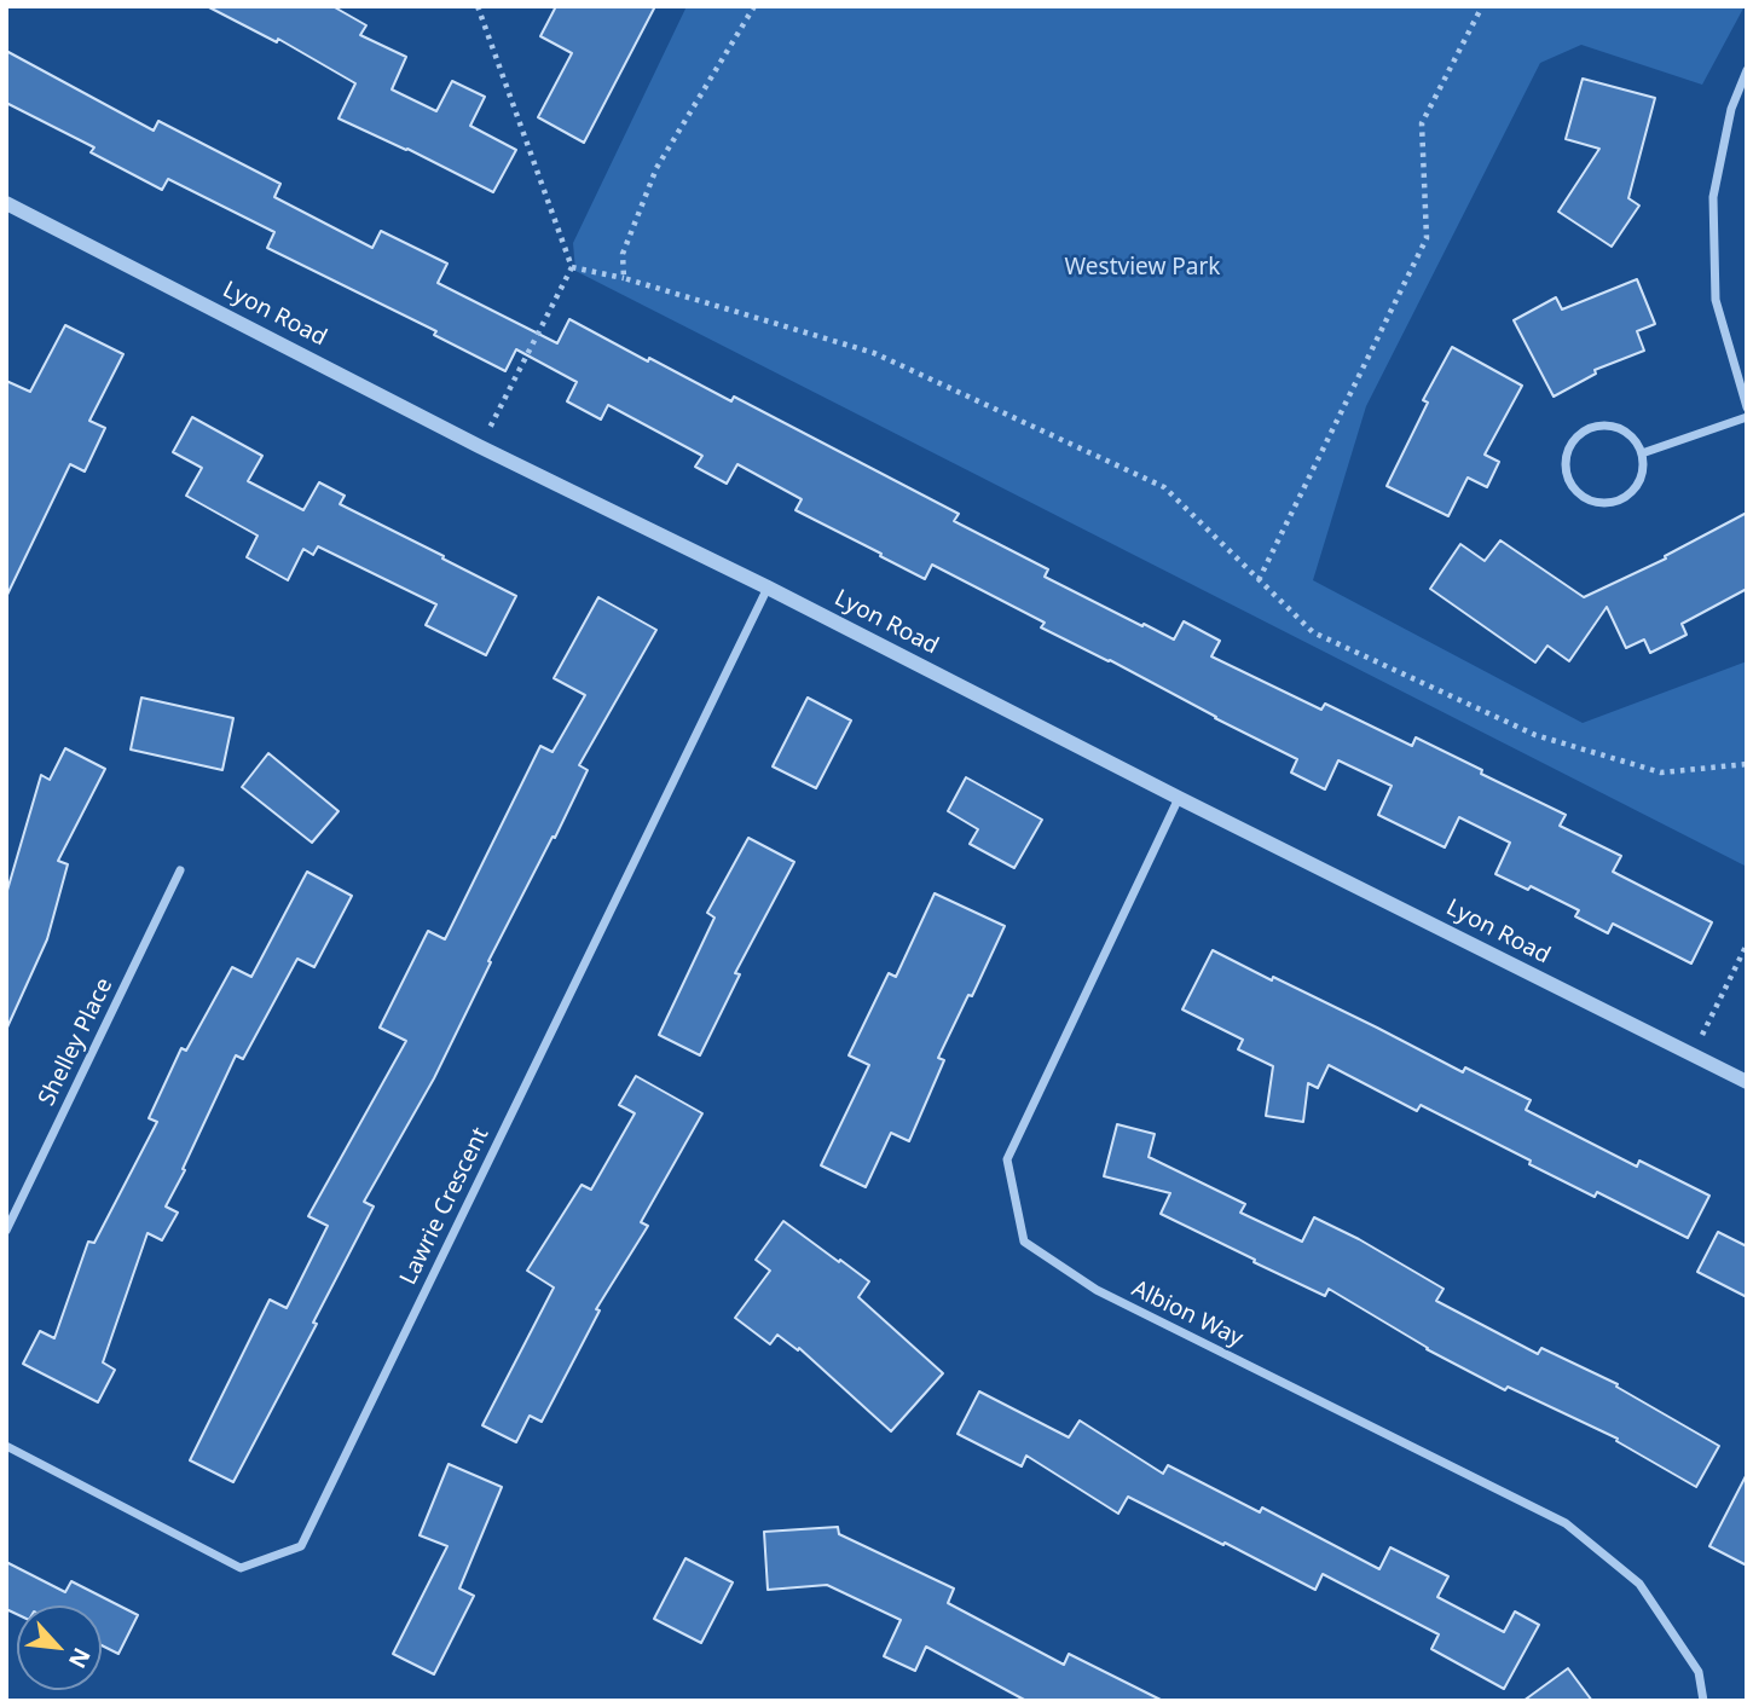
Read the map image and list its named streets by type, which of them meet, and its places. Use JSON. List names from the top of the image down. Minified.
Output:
{"streets":{"street":["Lyon Road","Shelley Place","Lawrie Crescent","Albion Way"]},"crossings":[["Lyon Road","Lawrie Crescent"],["Lyon Road","Albion Way"]],"parks":["Westview Park"],"north":"bottom right"}
